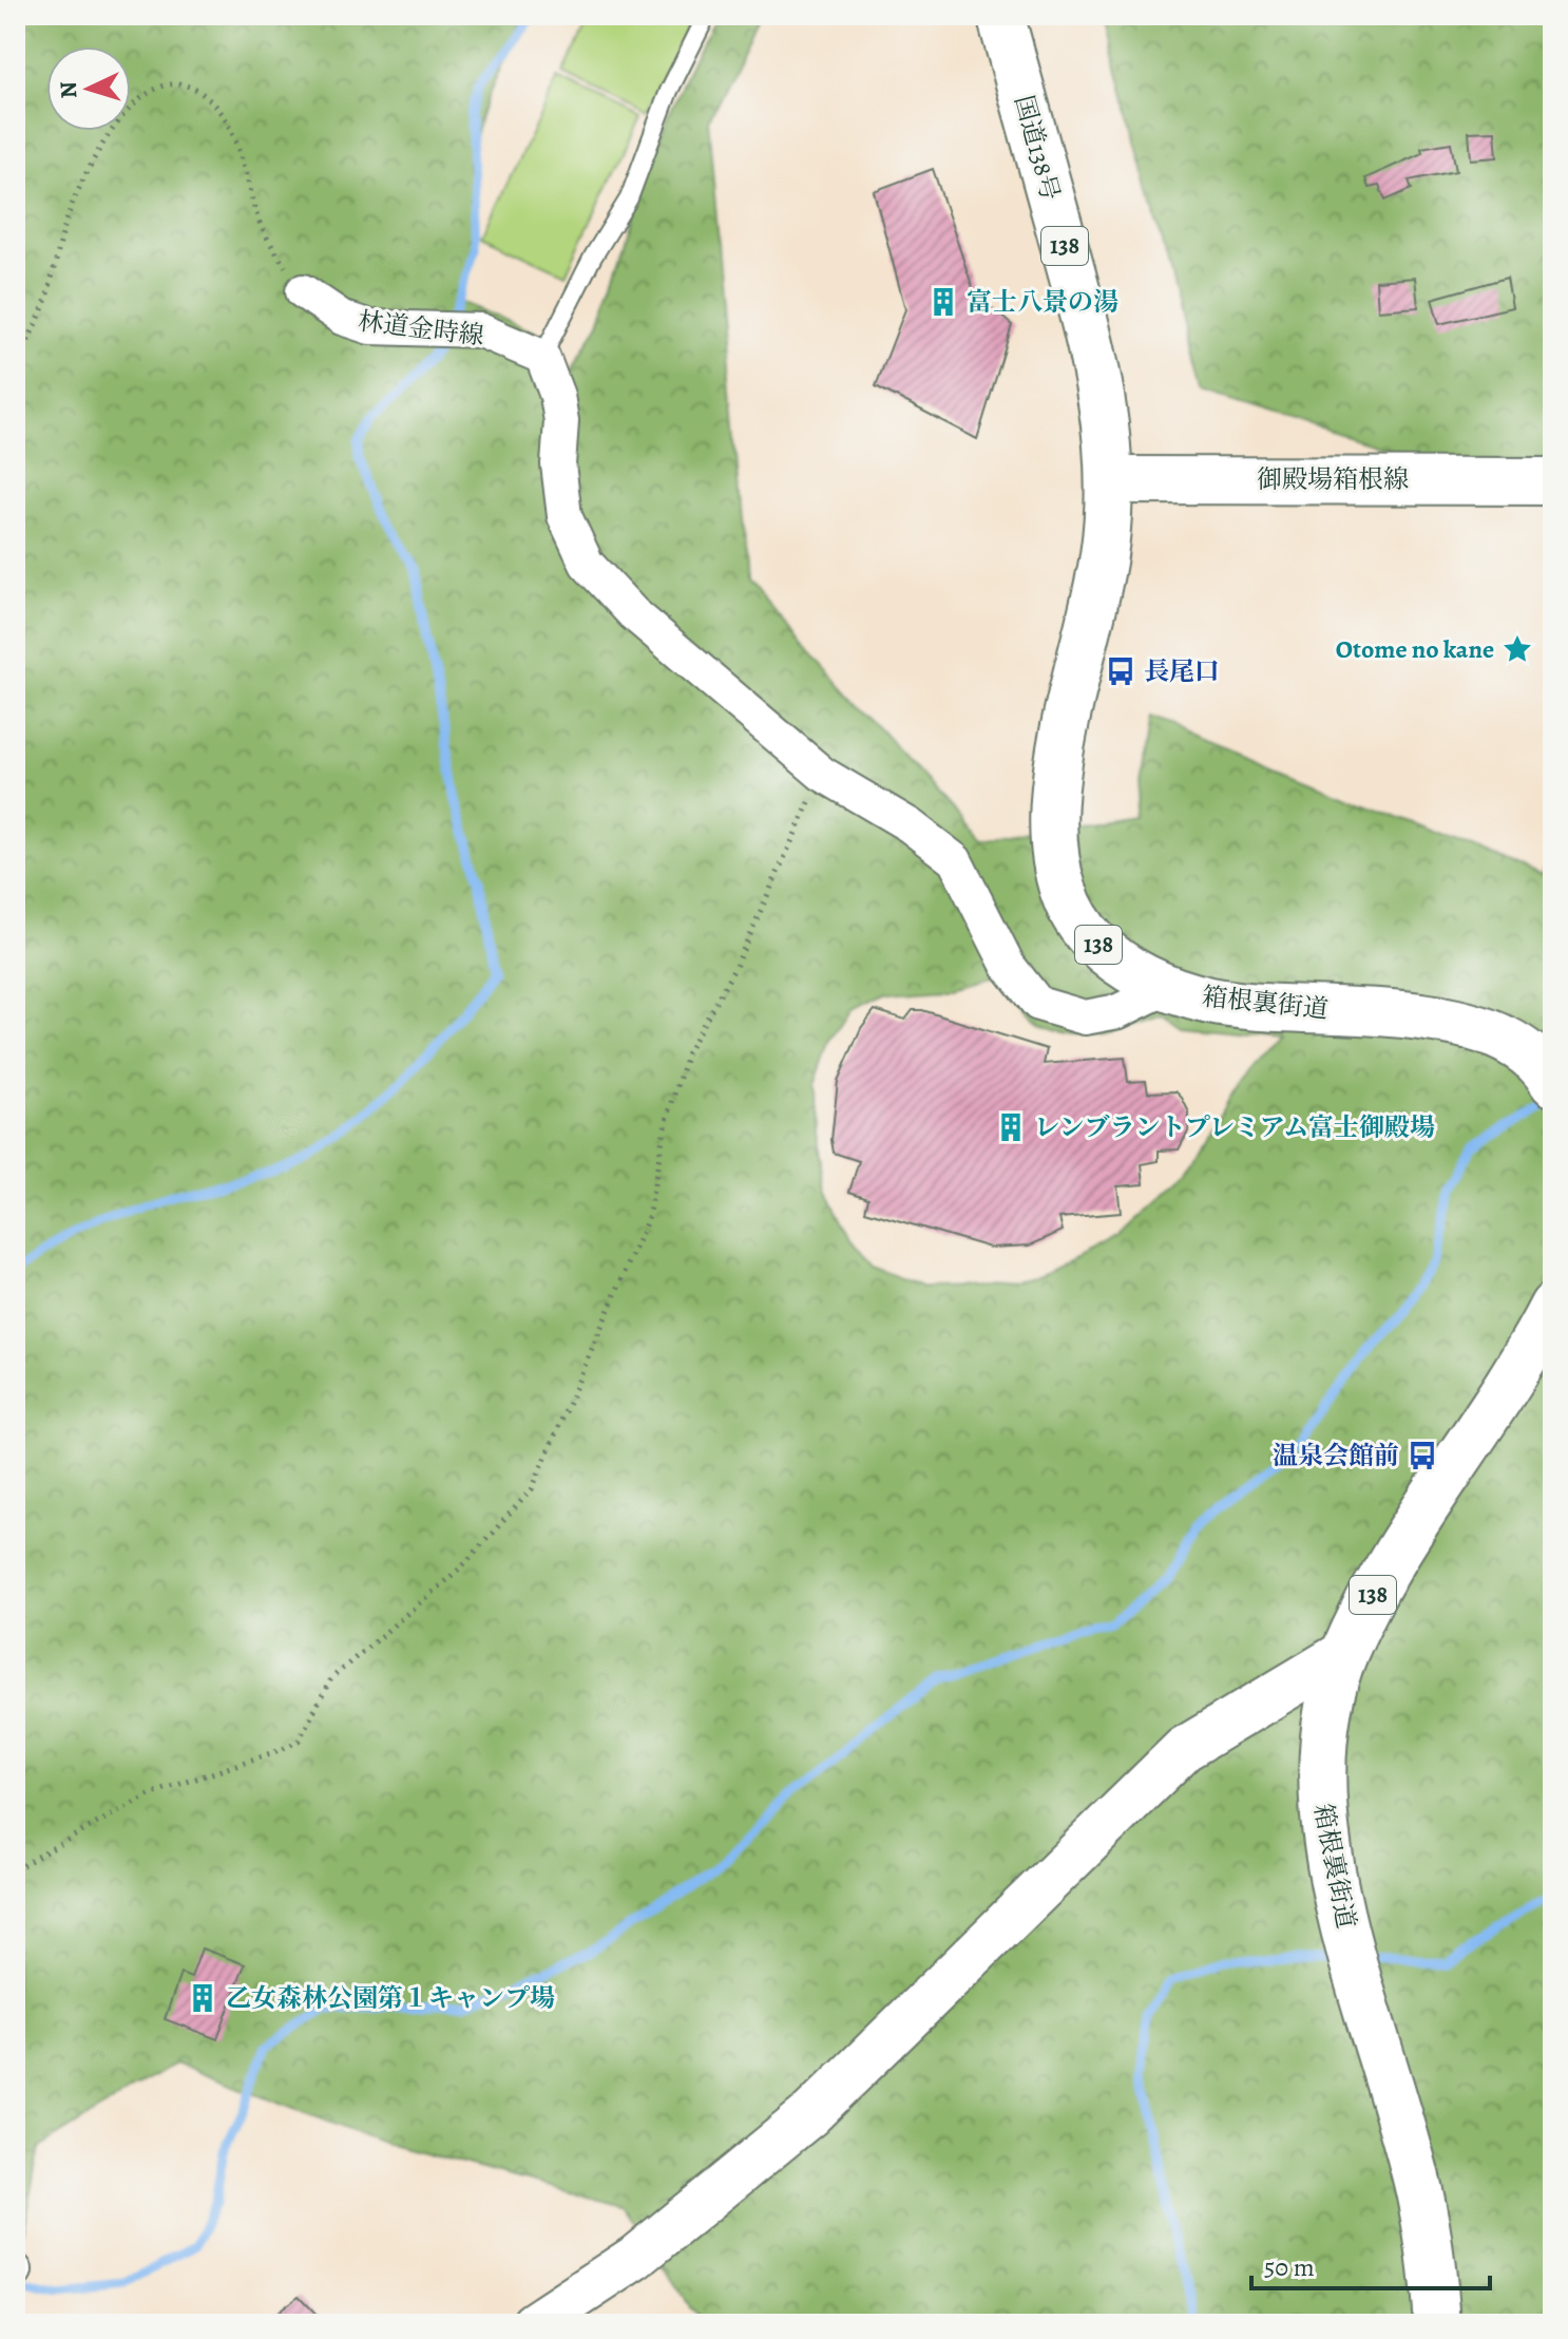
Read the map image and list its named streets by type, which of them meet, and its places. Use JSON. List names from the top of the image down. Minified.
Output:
{"streets":{"main road":["国道138号","138","御殿場箱根線","箱根裏街道"],"street":["林道金時線"]},"crossings":[["国道138号","御殿場箱根線"],["国道138号","箱根裏街道"],["御殿場箱根線","箱根裏街道"]],"places":{"building":["富士八景の湯","レンブラントプレミアム富士御殿場","乙女森林公園第１キャンプ場"],"place":["Otome no kane"],"bus stop":["長尾口","温泉会館前"]},"scale_bar":"50 m","north":"left"}
